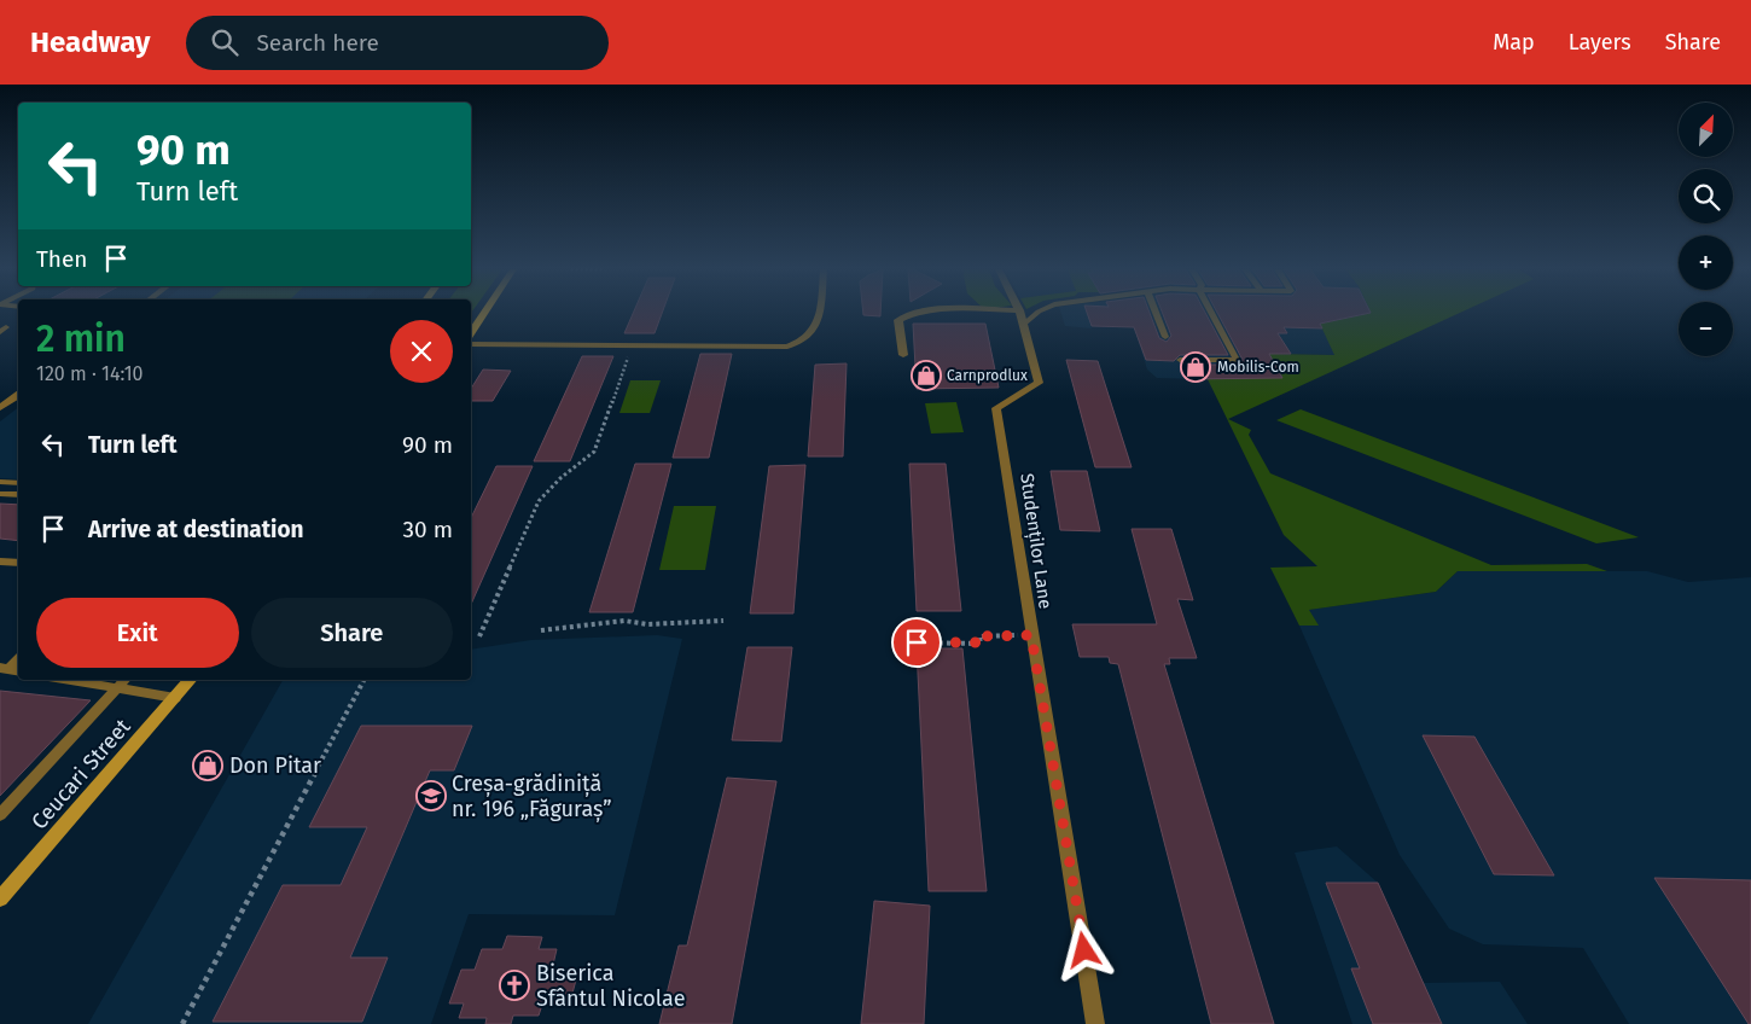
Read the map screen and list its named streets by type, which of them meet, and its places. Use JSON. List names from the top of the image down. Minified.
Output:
{"streets":{"street":["Studenților Lane","Ceucari Street"]},"places":{"shop":["Mobilis-Com","Carnprodlux","Don Pitar"],"school or university":["Creșa-grădiniță nr. 196 „Făguraș”"],"church":["Biserica Sfântul Nicolae"]},"north":"top right","page":{"header":"Headway","search":"Search here","nav":["Map","Layers","Share"],"map_buttons":["+","−"],"turn":["90 m","Turn left"],"then":"Then","heading":["2 min","120 m · 14:10"],"list":[{"name":"Turn left","value":"90 m"},{"name":"Arrive at destination","value":"30 m"}],"buttons":["Exit","Share"]}}
